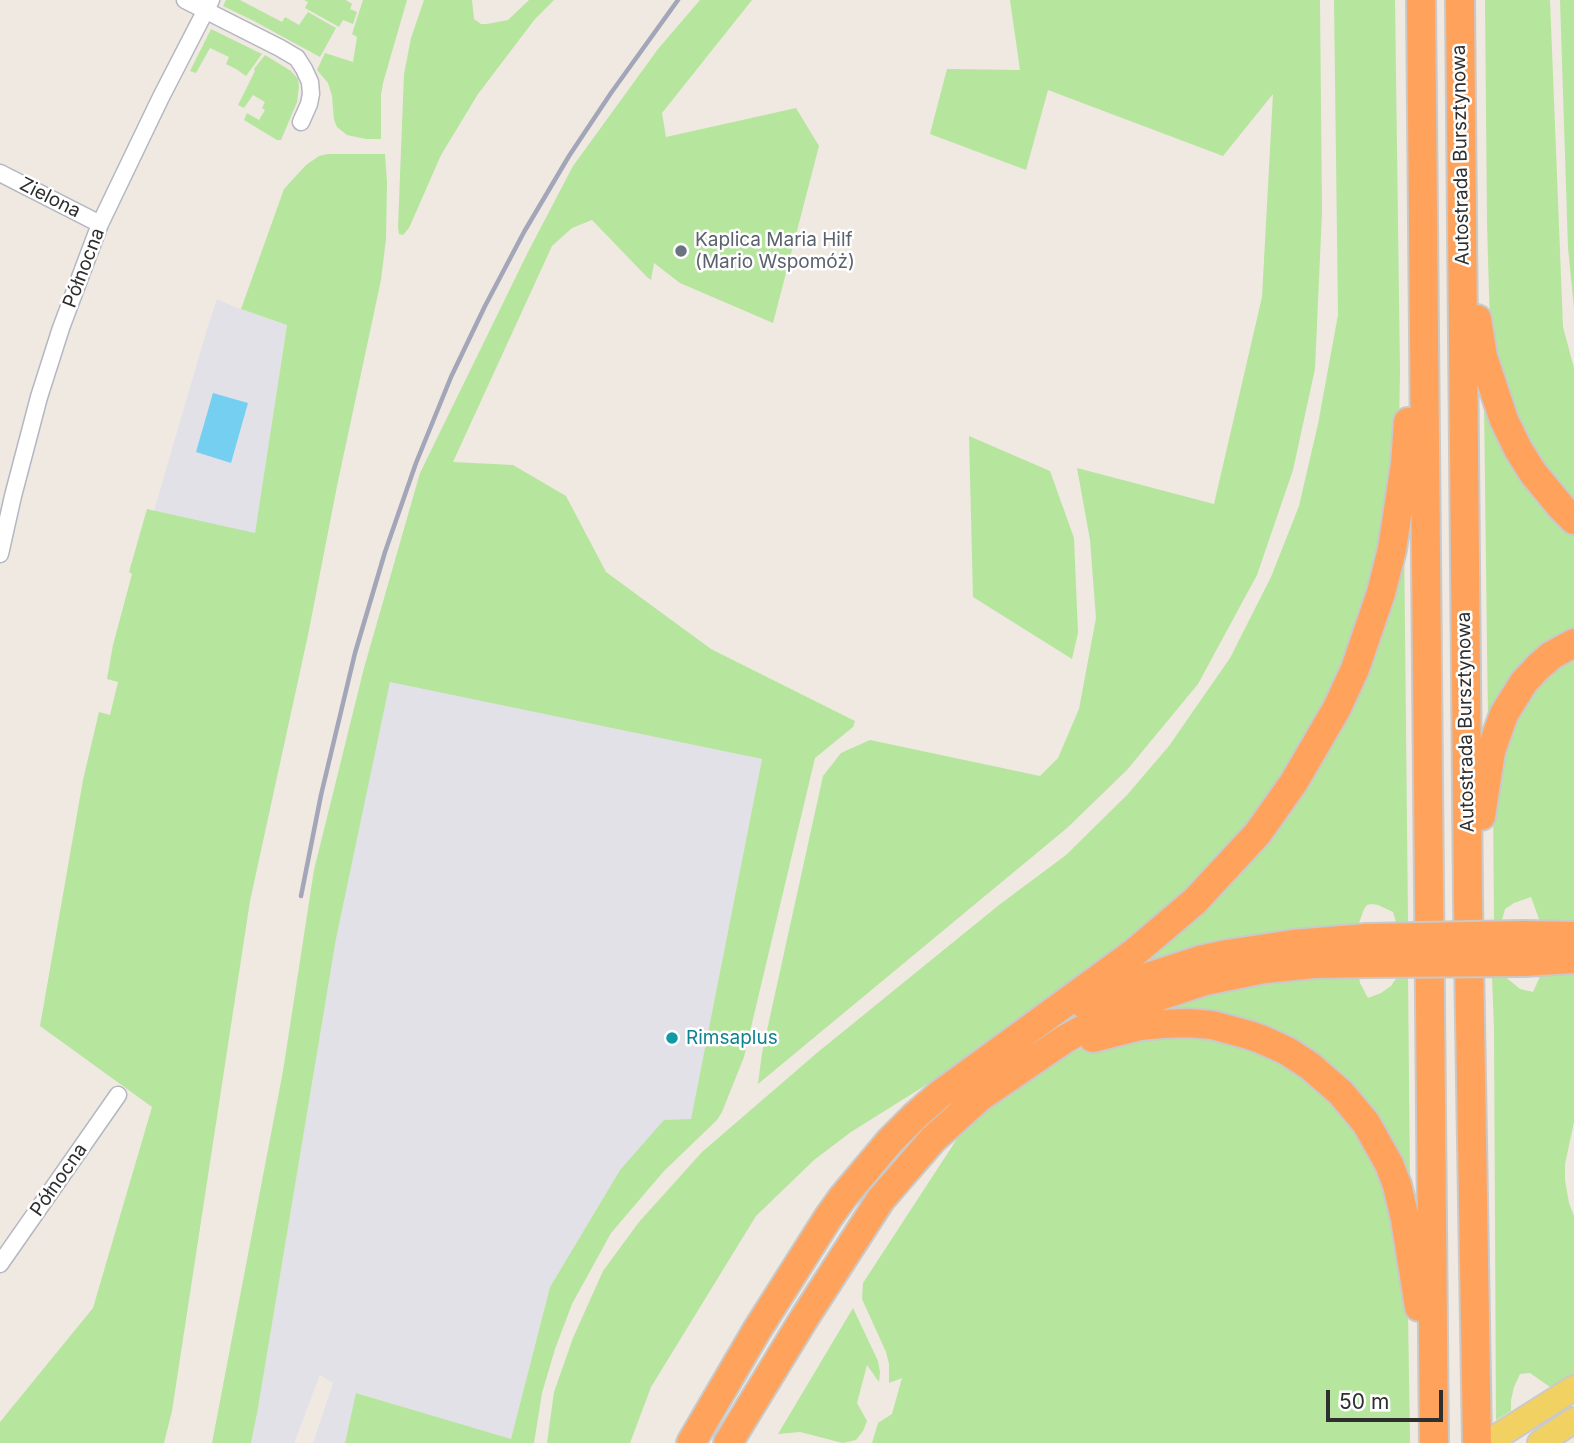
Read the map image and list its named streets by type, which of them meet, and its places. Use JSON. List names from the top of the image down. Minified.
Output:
{"streets":{"highway":["Autostrada Bursztynowa"],"street":["Zielona","Północna"]},"crossings":[["Zielona","Północna"]],"places":["Kaplica Maria Hilf (Mario Wspomóż)","Rimsaplus"],"scale_bar":"50 m"}
